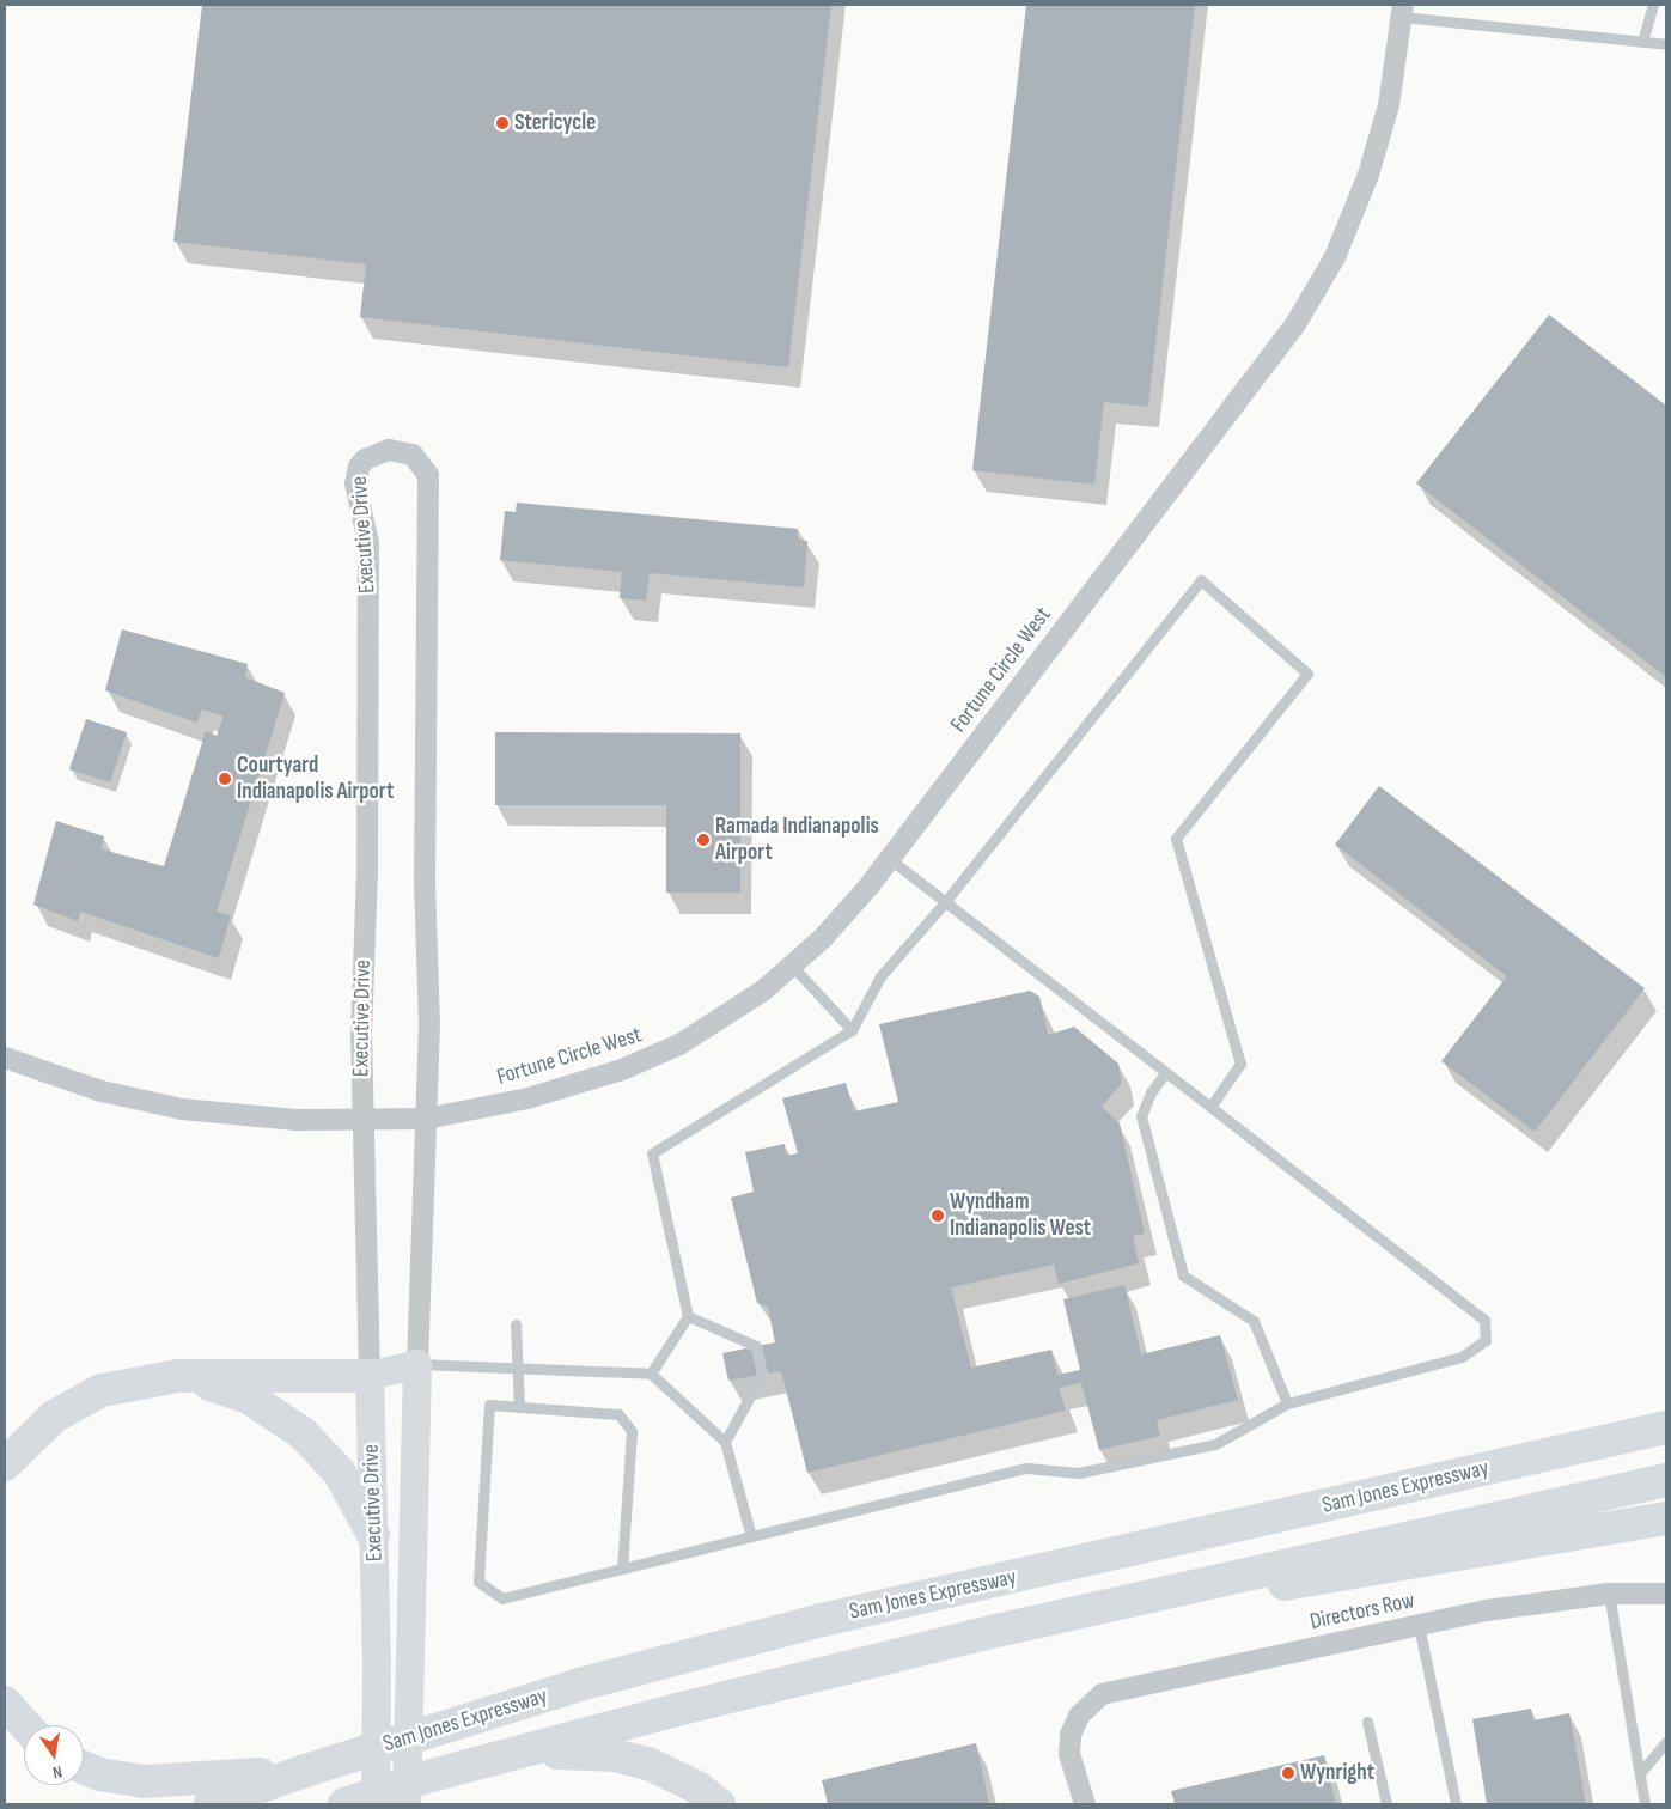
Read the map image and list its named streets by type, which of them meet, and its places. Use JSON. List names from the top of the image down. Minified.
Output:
{"streets":{"highway":["Sam Jones Expressway"],"street":["Executive Drive","Fortune Circle West","Directors Row"]},"crossings":[["Executive Drive","Fortune Circle West"]],"places":["Stericycle","Courtyard Indianapolis Airport","Ramada Indianapolis Airport","Wyndham Indianapolis West","Wynright"],"north":"bottom"}
